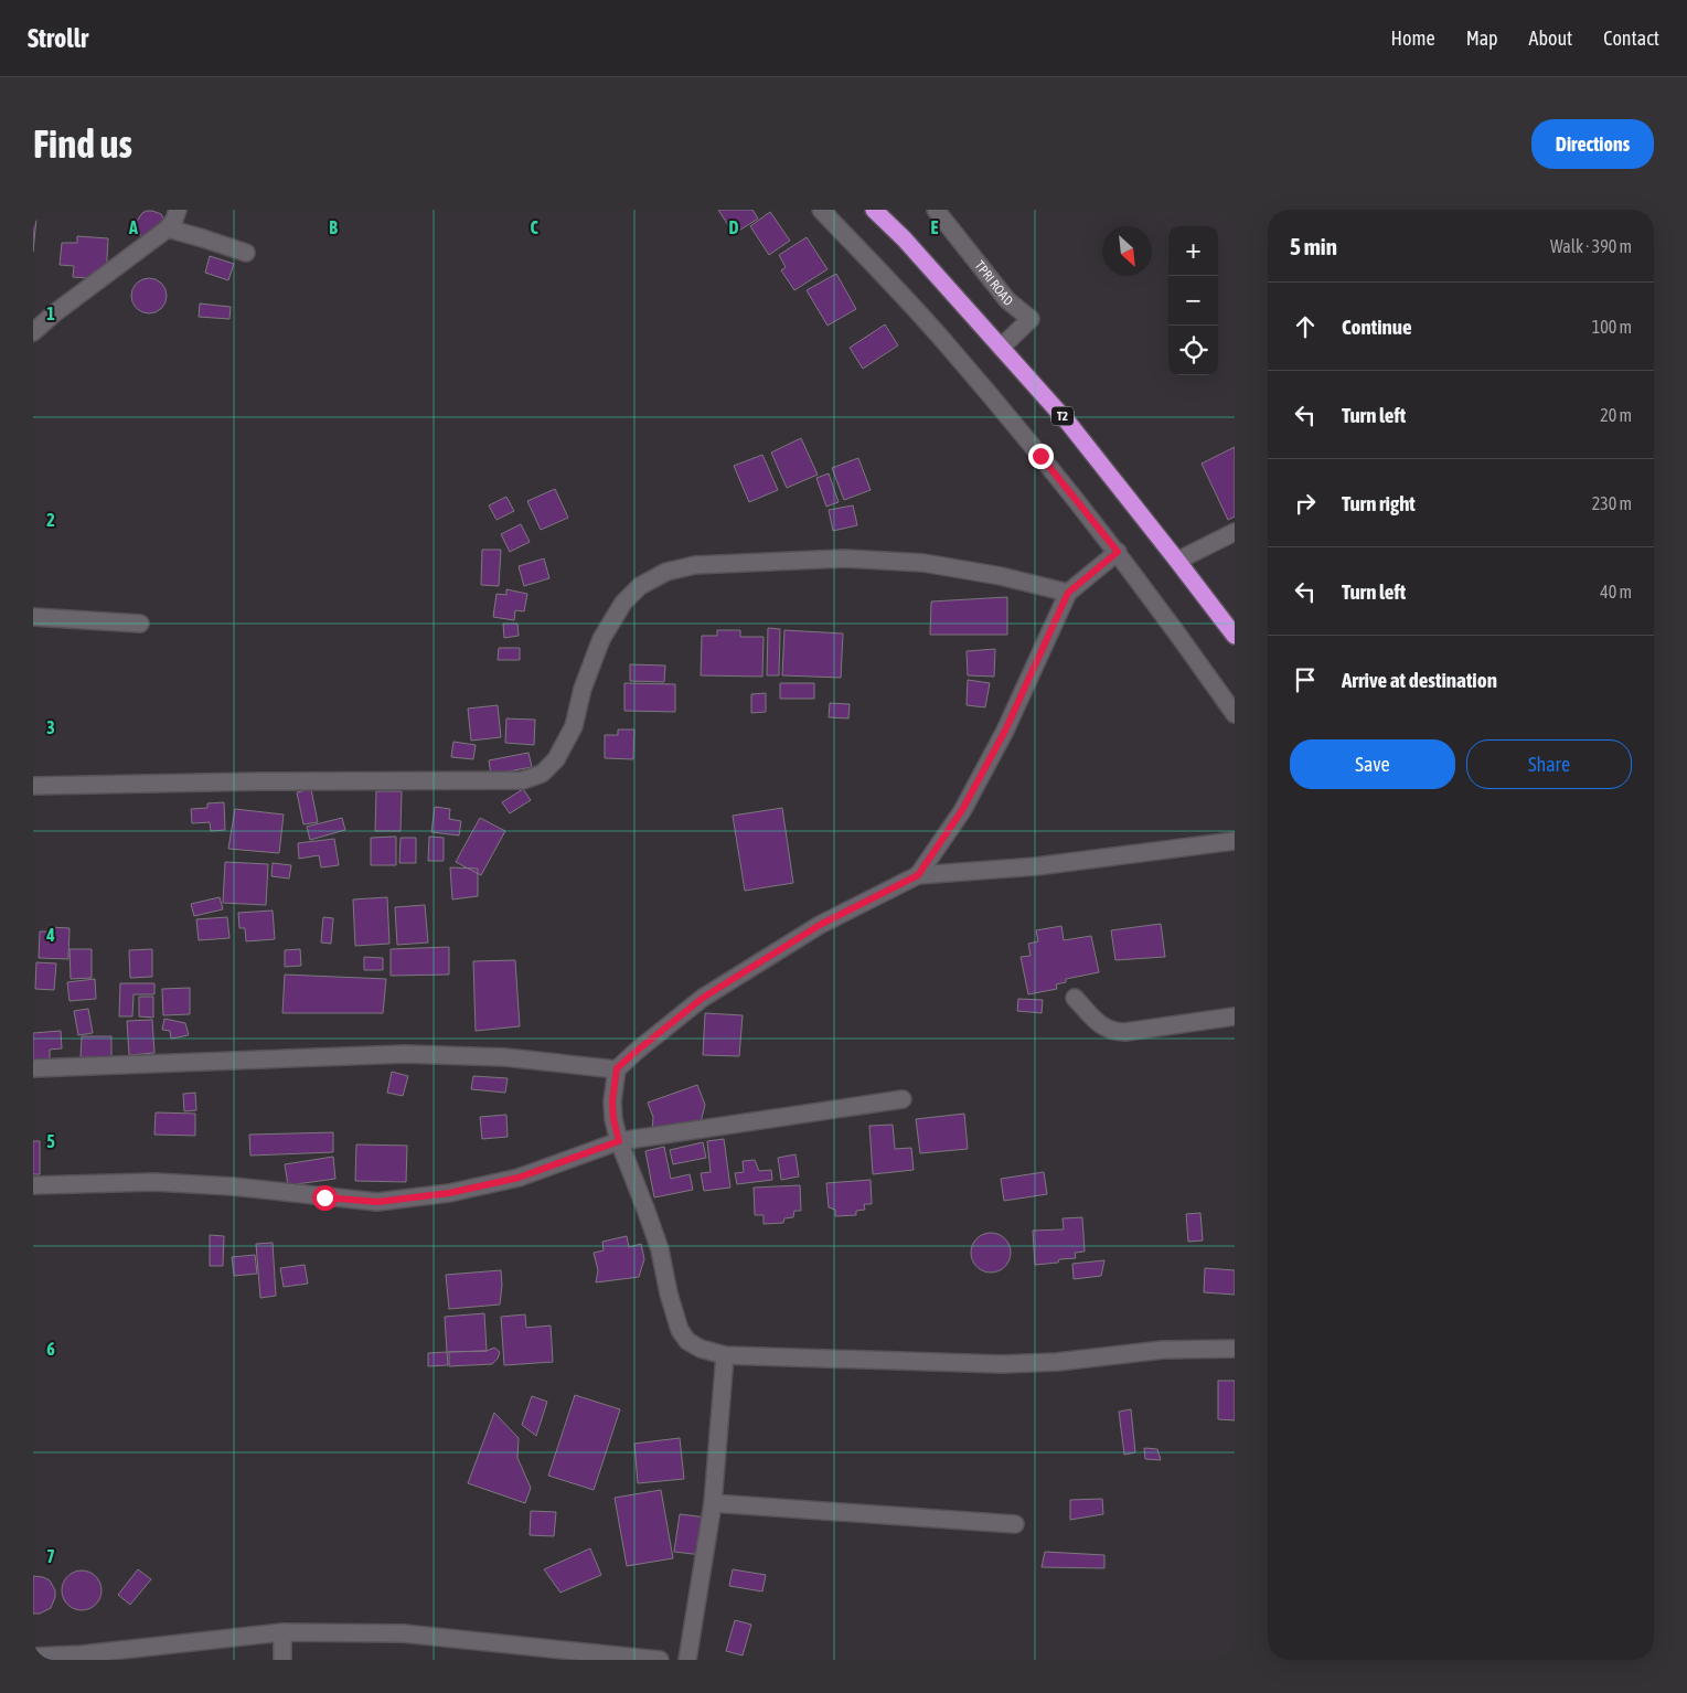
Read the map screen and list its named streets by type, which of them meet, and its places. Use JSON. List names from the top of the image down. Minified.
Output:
{"streets":{"highway":["T2"],"street":["TPRI ROAD"]},"crossings":[["TPRI ROAD","T2"]],"north":"bottom right","page":{"header":"Strollr","nav":["Home","Map","About","Contact"],"buttons":["Directions",["Save","Share"]],"title":"Find us","heading":["5 min","Walk · 390 m"],"map_buttons":["+","−"],"list":[["Continue","100 m"],["Turn left","20 m"],["Turn right","230 m"],["Turn left","40 m"],"Arrive at destination"]},"grid":{"columns":["A","B","C","D","E"],"rows":["1","2","3","4","5","6","7"]}}
